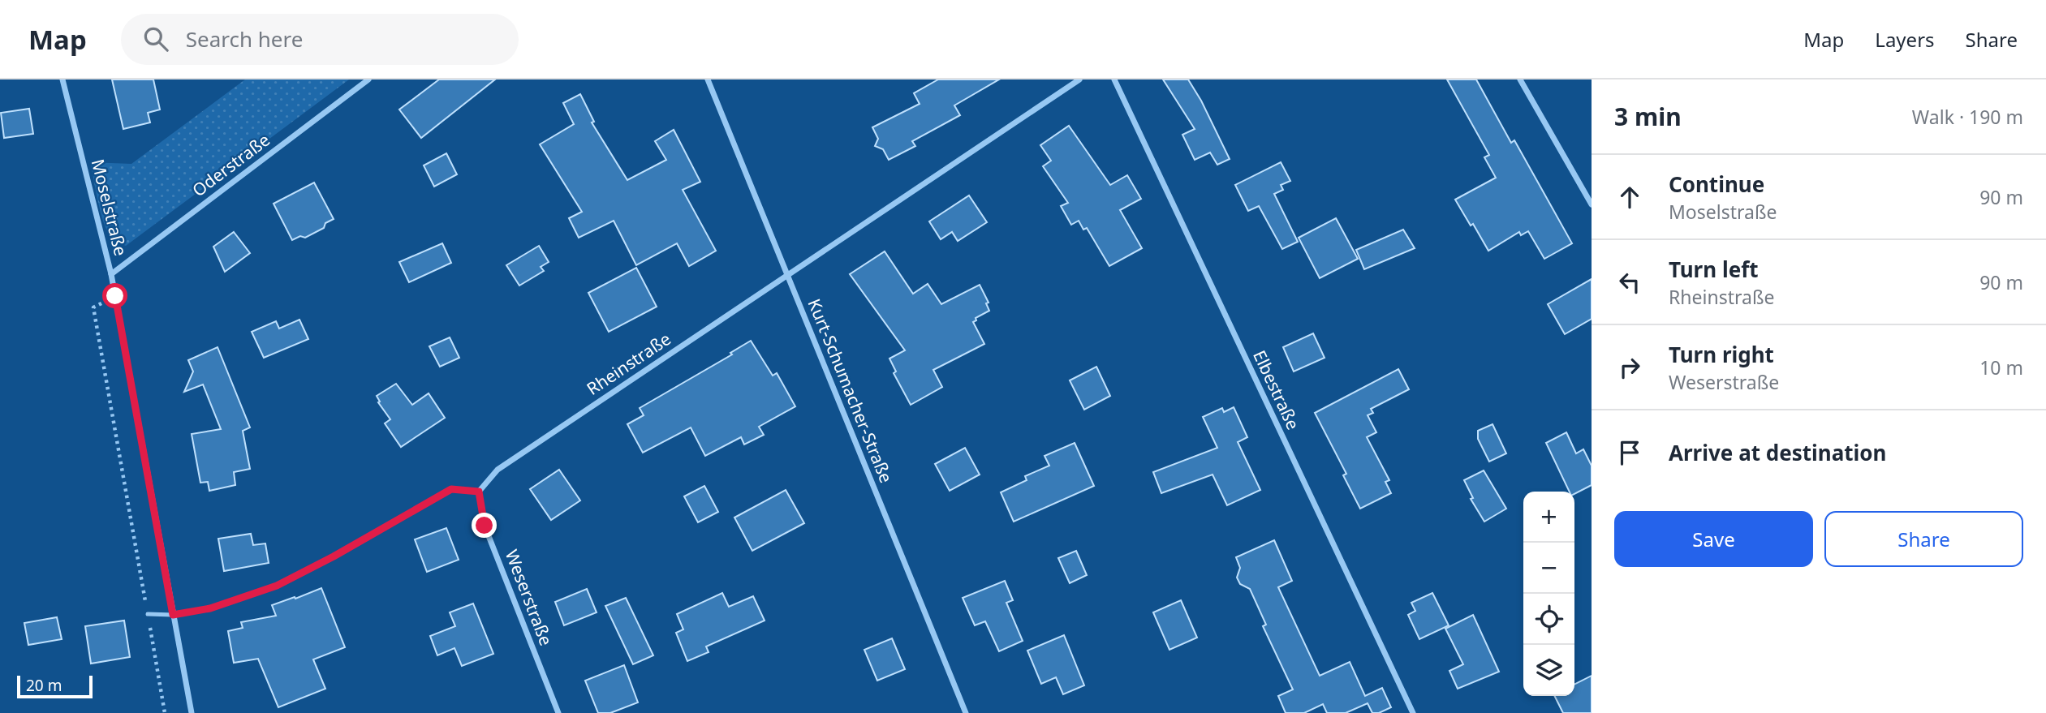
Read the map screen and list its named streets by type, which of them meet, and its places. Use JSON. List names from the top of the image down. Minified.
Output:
{"streets":{"street":["Oderstraße","Moselstraße","Rheinstraße","Elbestraße","Kurt-Schumacher-Straße","Weserstraße"]},"crossings":[["Oderstraße","Moselstraße"],["Rheinstraße","Kurt-Schumacher-Straße"],["Rheinstraße","Weserstraße"]],"scale_bar":"20 m","page":{"header":"Map","search":"Search here","nav":["Map","Layers","Share"],"heading":["3 min","Walk · 190 m"],"list":[["Continue","Moselstraße","90 m"],["Turn left","Rheinstraße","90 m"],["Turn right","Weserstraße","10 m"],"Arrive at destination"],"map_buttons":["+","−"],"buttons":["Save","Share"],"scale":"20 m"}}
